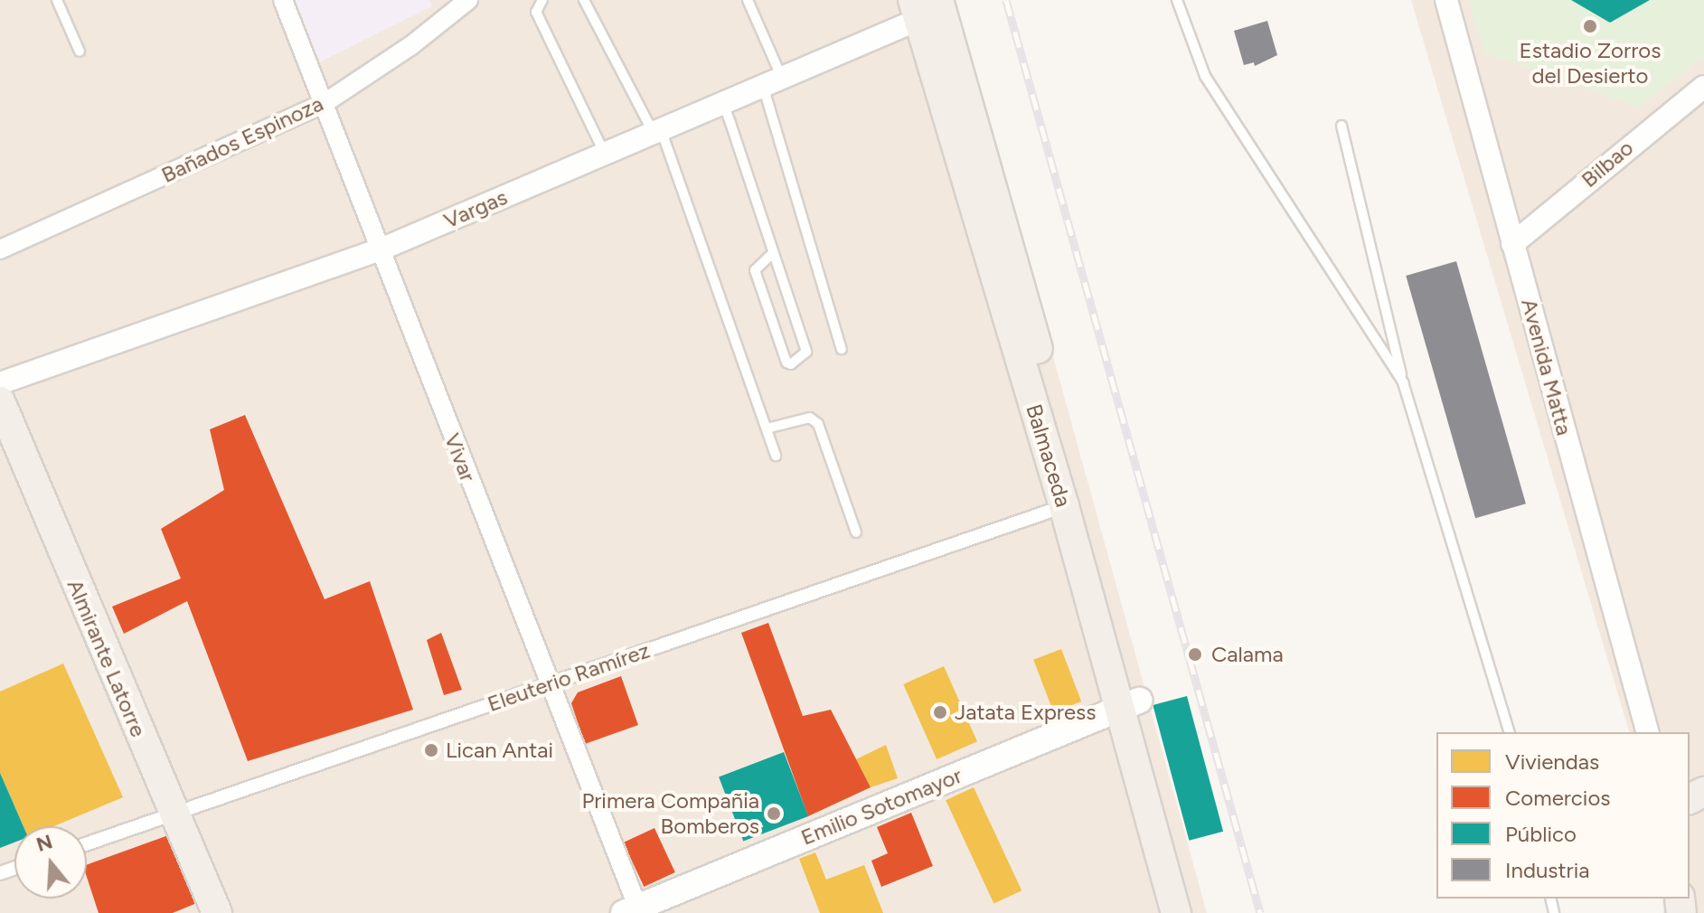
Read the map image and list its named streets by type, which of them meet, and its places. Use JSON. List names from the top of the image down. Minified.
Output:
{"streets":{"main road":["Balmaceda","Almirante Latorre","Emilio Sotomayor"],"street":["Bañados Espinoza","Bilbao","Vargas","Avenida Matta","Vivar","Eleuterio Ramírez"]},"crossings":[["Bañados Espinoza","Vivar"],["Bilbao","Avenida Matta"],["Vargas","Balmaceda"],["Vargas","Vivar"],["Balmaceda","Eleuterio Ramírez"],["Balmaceda","Emilio Sotomayor"],["Vivar","Eleuterio Ramírez"],["Vivar","Emilio Sotomayor"],["Almirante Latorre","Eleuterio Ramírez"]],"places":["Estadio Zorros del Desierto","Calama","Jatata Express","Lican Antai","Primera Compañia Bomberos"],"legend":["Viviendas","Comercios","Público","Industria"],"north":"top"}
